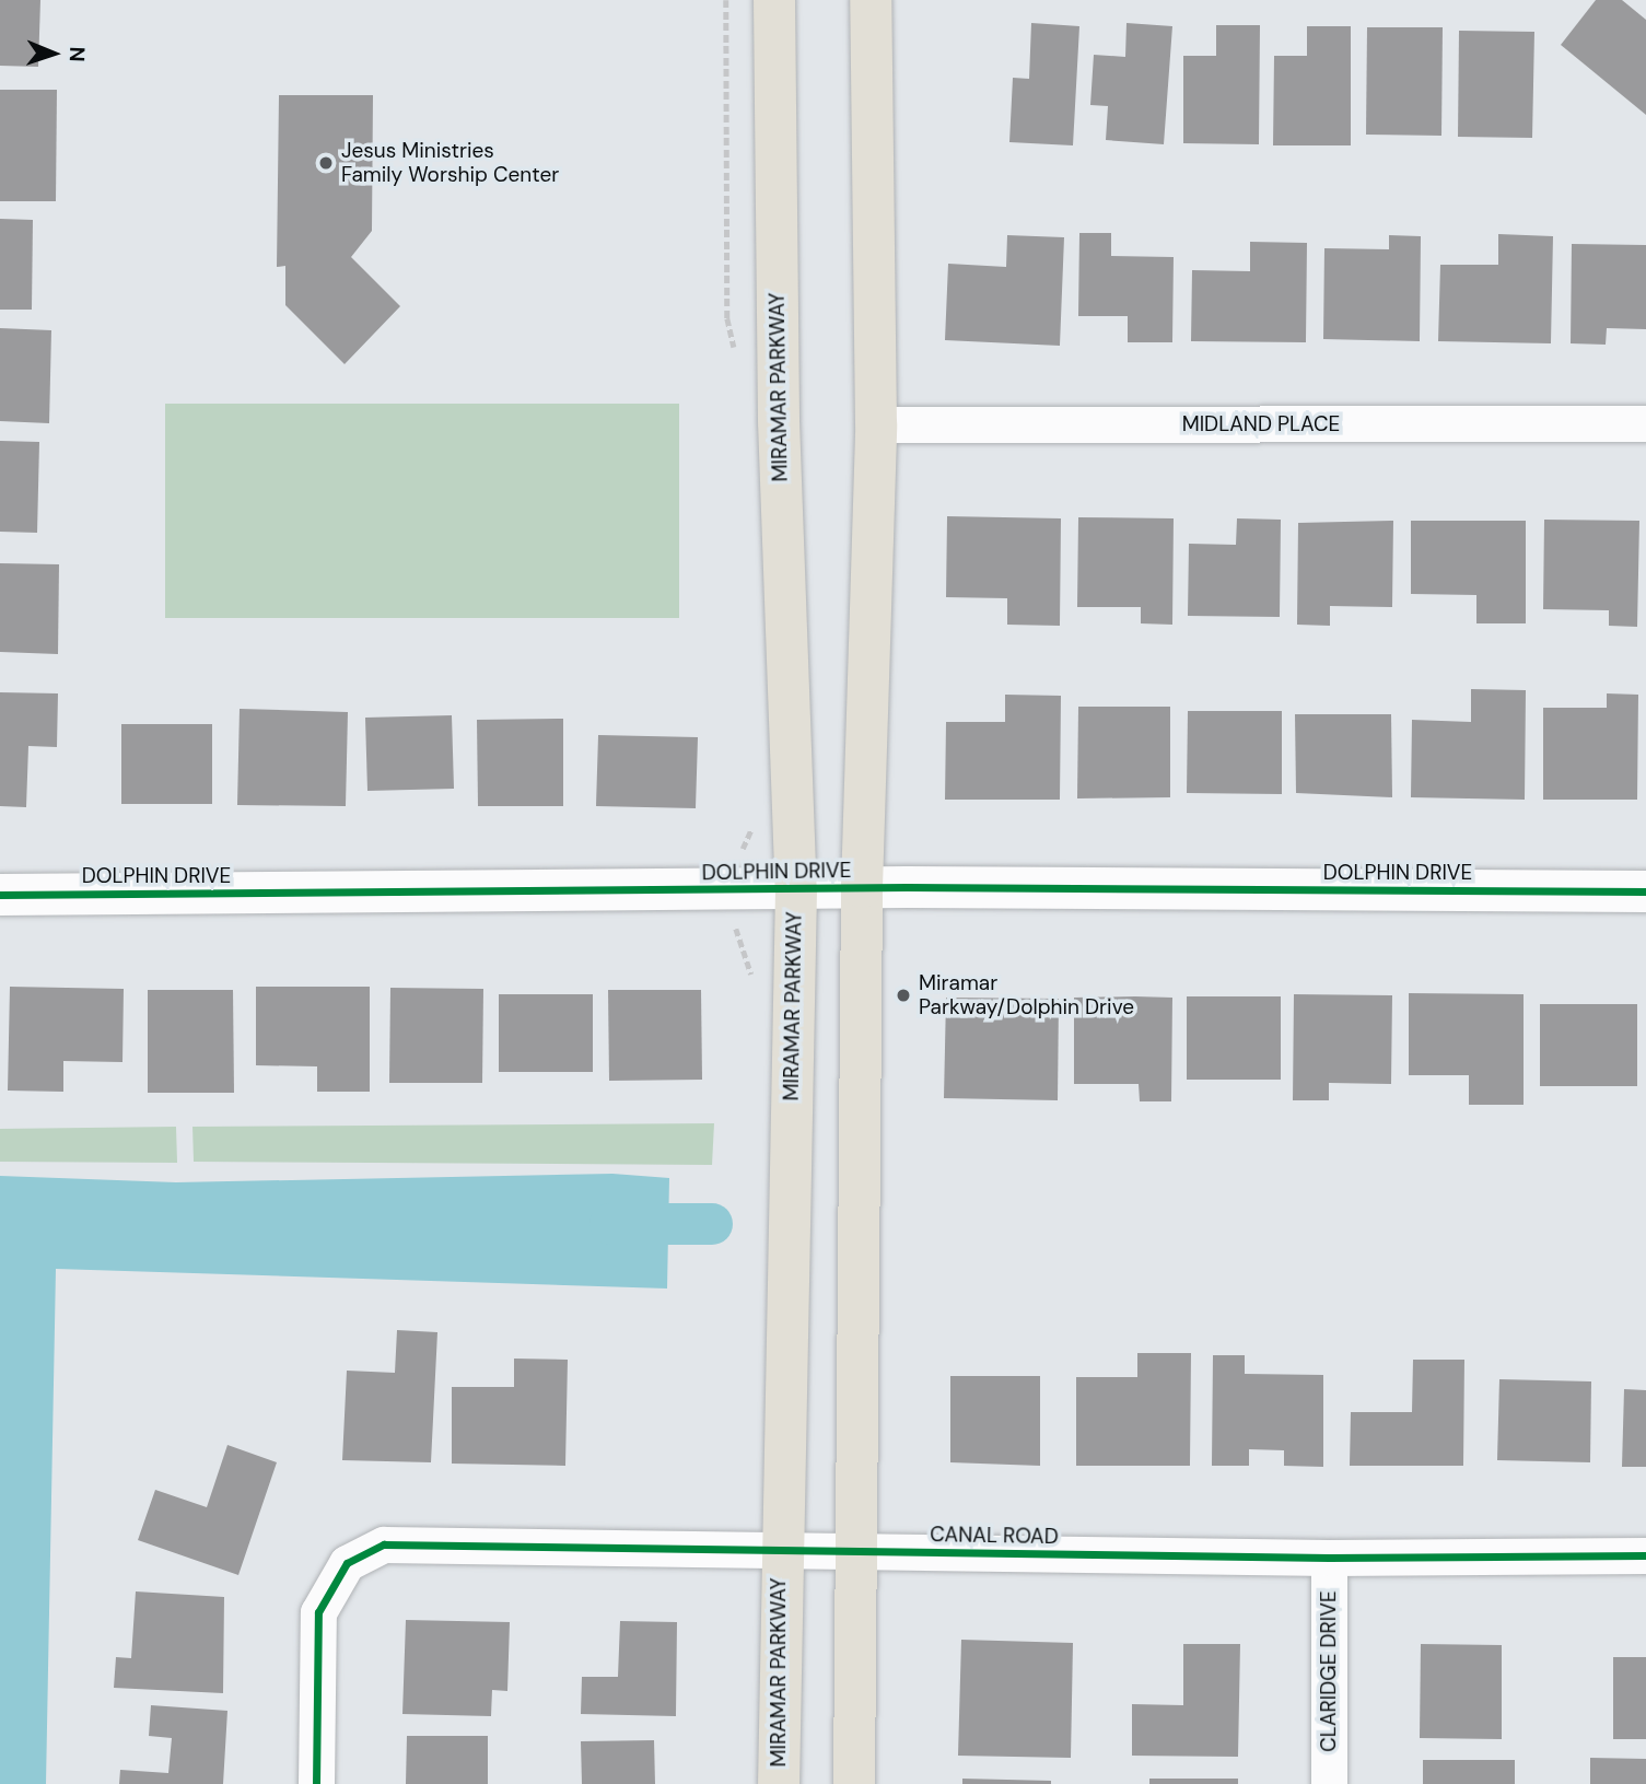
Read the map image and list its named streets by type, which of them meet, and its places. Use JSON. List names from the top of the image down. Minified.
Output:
{"streets":{"main road":["MIRAMAR PARKWAY"],"street":["MIDLAND PLACE","DOLPHIN DRIVE","CANAL ROAD","CLARIDGE DRIVE"]},"crossings":[["MIRAMAR PARKWAY","DOLPHIN DRIVE"],["MIRAMAR PARKWAY","CANAL ROAD"],["CANAL ROAD","CLARIDGE DRIVE"]],"places":["Jesus Ministries Family Worship Center","Miramar Parkway/Dolphin Drive"],"north":"right"}
